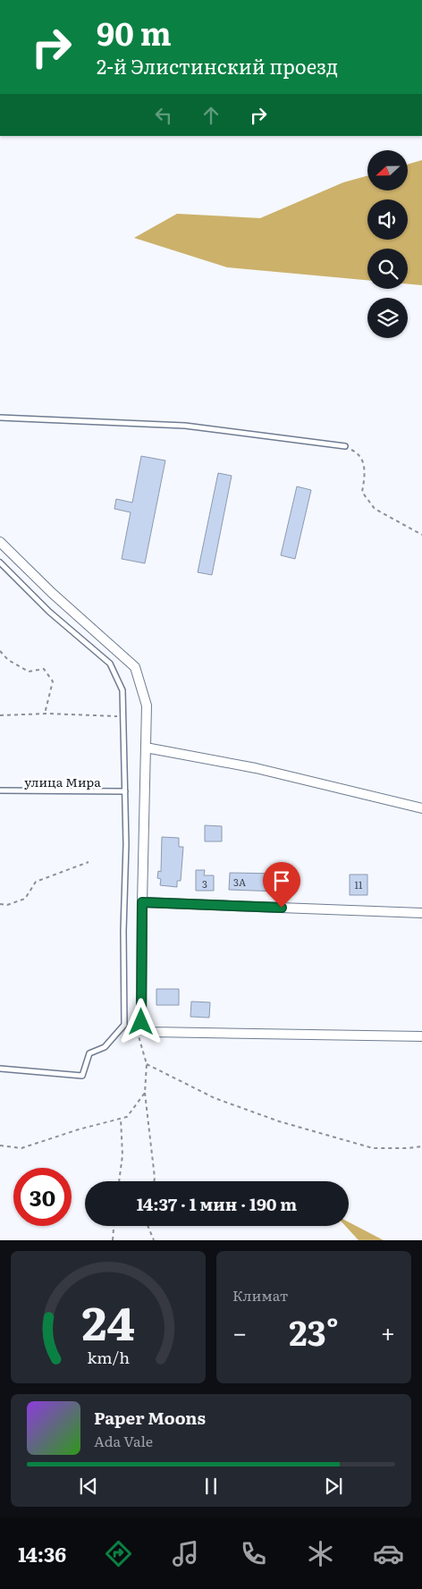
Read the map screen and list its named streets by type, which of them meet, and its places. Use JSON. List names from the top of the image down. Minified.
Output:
{"streets":{"lane":["улица Мира"]},"house_numbers":["3А","3","11"],"north":"left","page":{"turn":["90 m","2-й Элистинский проезд"],"limit":"30","trip":"14:37 · 1 мин · 190 m","tile":"Климат","heat":["−","23°","+"],"song":["Paper Moons","Ada Vale"],"tabs":"14:36","gauge":["24","km/h"]}}
